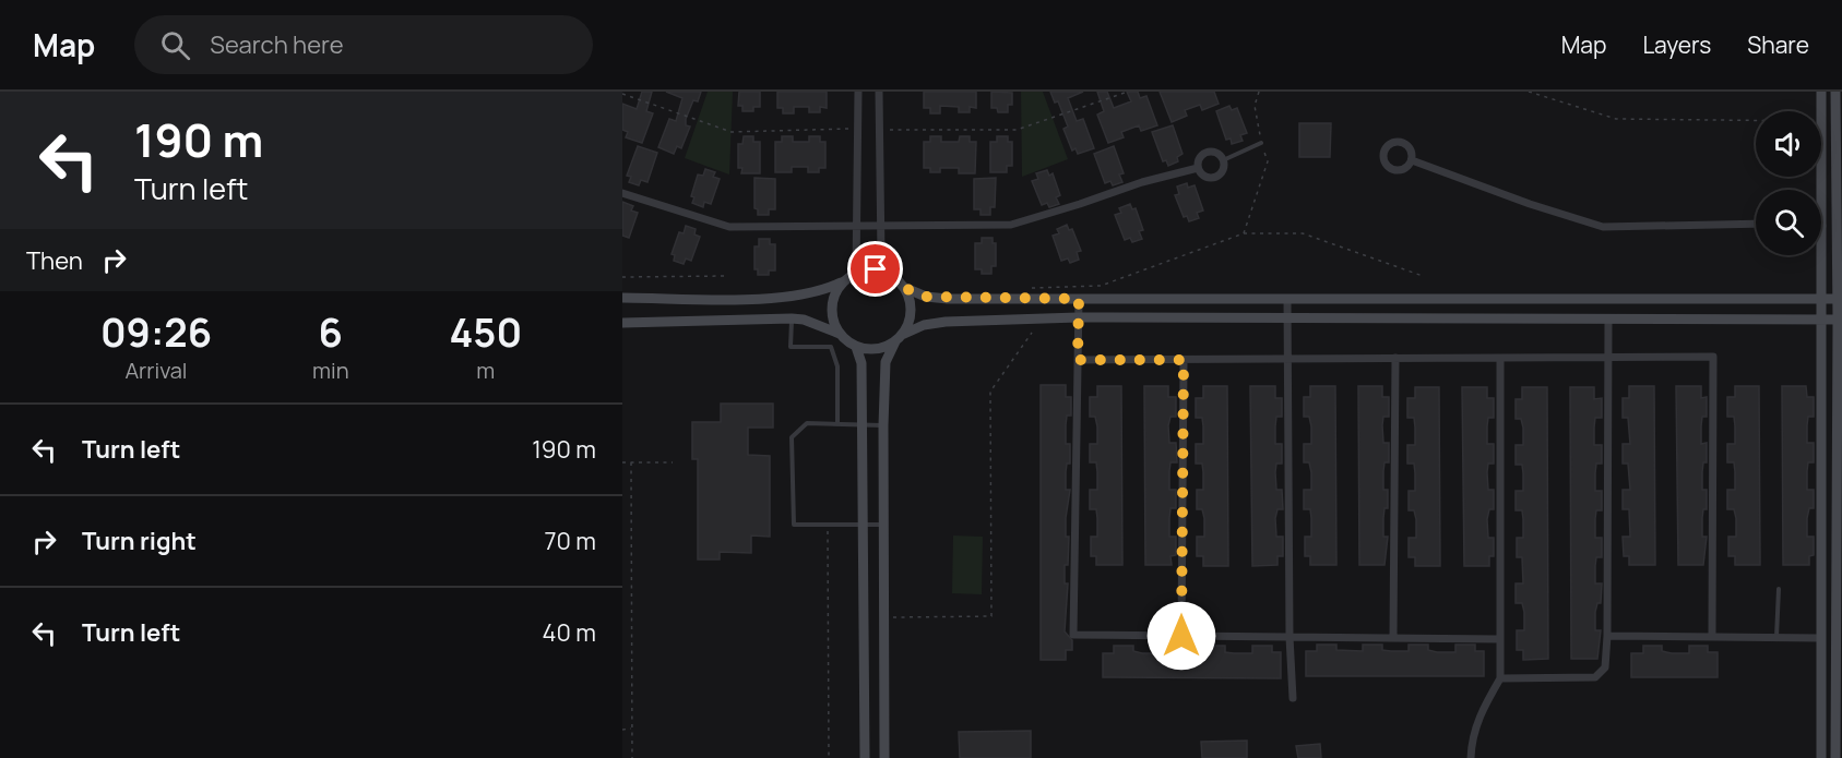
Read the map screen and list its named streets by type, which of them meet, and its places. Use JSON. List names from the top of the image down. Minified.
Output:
{"page":{"header":"Map","search":"Search here","nav":["Map","Layers","Share"],"turn":["190 m","Turn left"],"then":"Then","eta":["09:26","Arrival","6","min","450","m"],"list":[{"name":"Turn left","value":"190 m"},{"name":"Turn right","value":"70 m"},{"name":"Turn left","value":"40 m"}]}}
